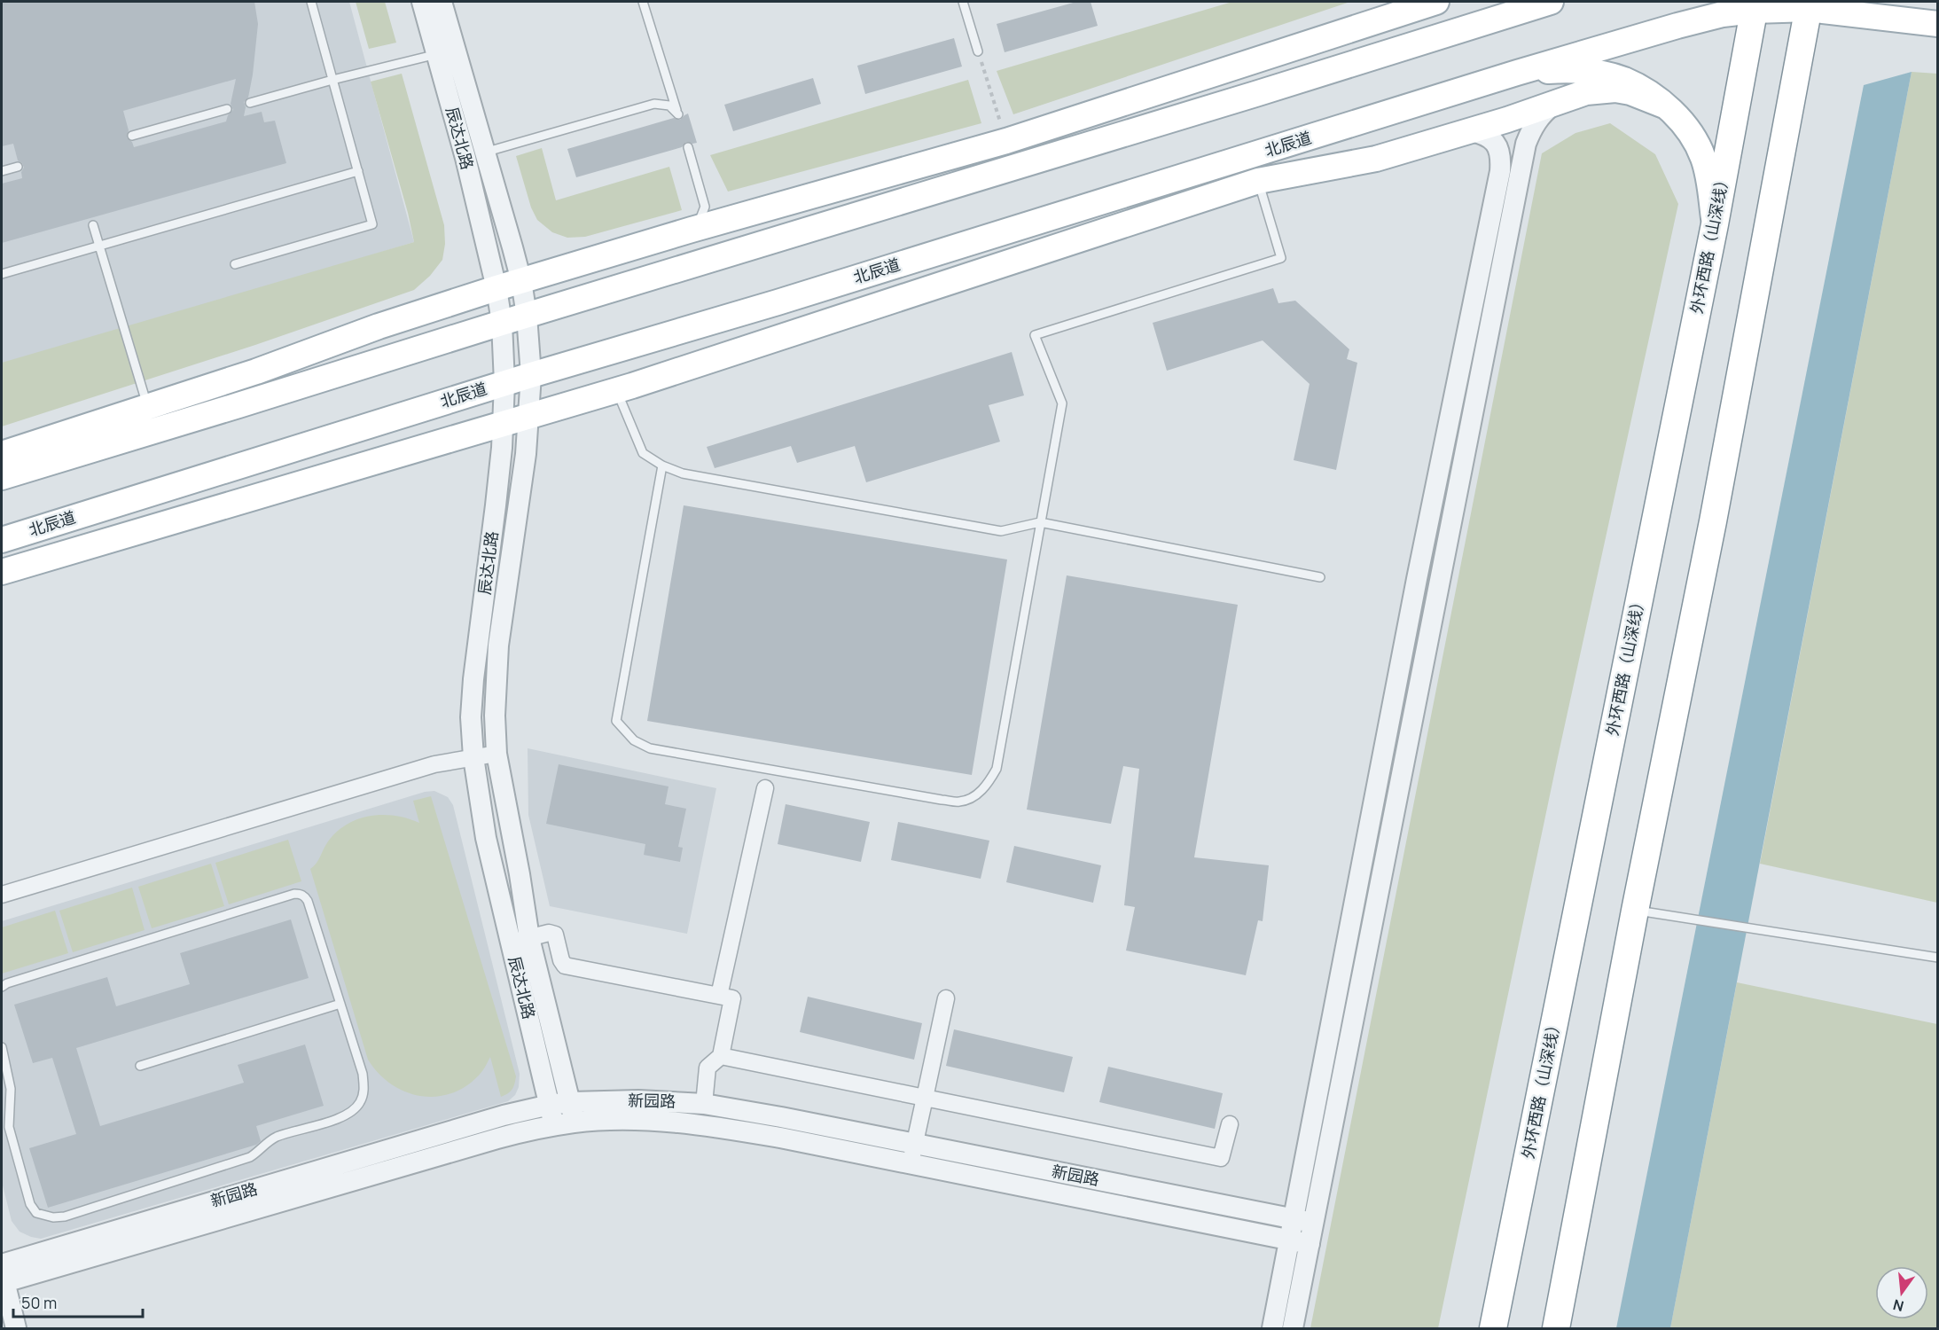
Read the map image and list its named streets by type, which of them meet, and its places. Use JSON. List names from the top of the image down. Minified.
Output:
{"streets":{"highway":["外环西路（山深线）"],"main road":["北辰道"],"street":["辰达北路","新园路"]},"crossings":[["辰达北路","北辰道"],["辰达北路","新园路"],["北辰道","外环西路（山深线）"]],"scale_bar":"50 m","north":"bottom"}
